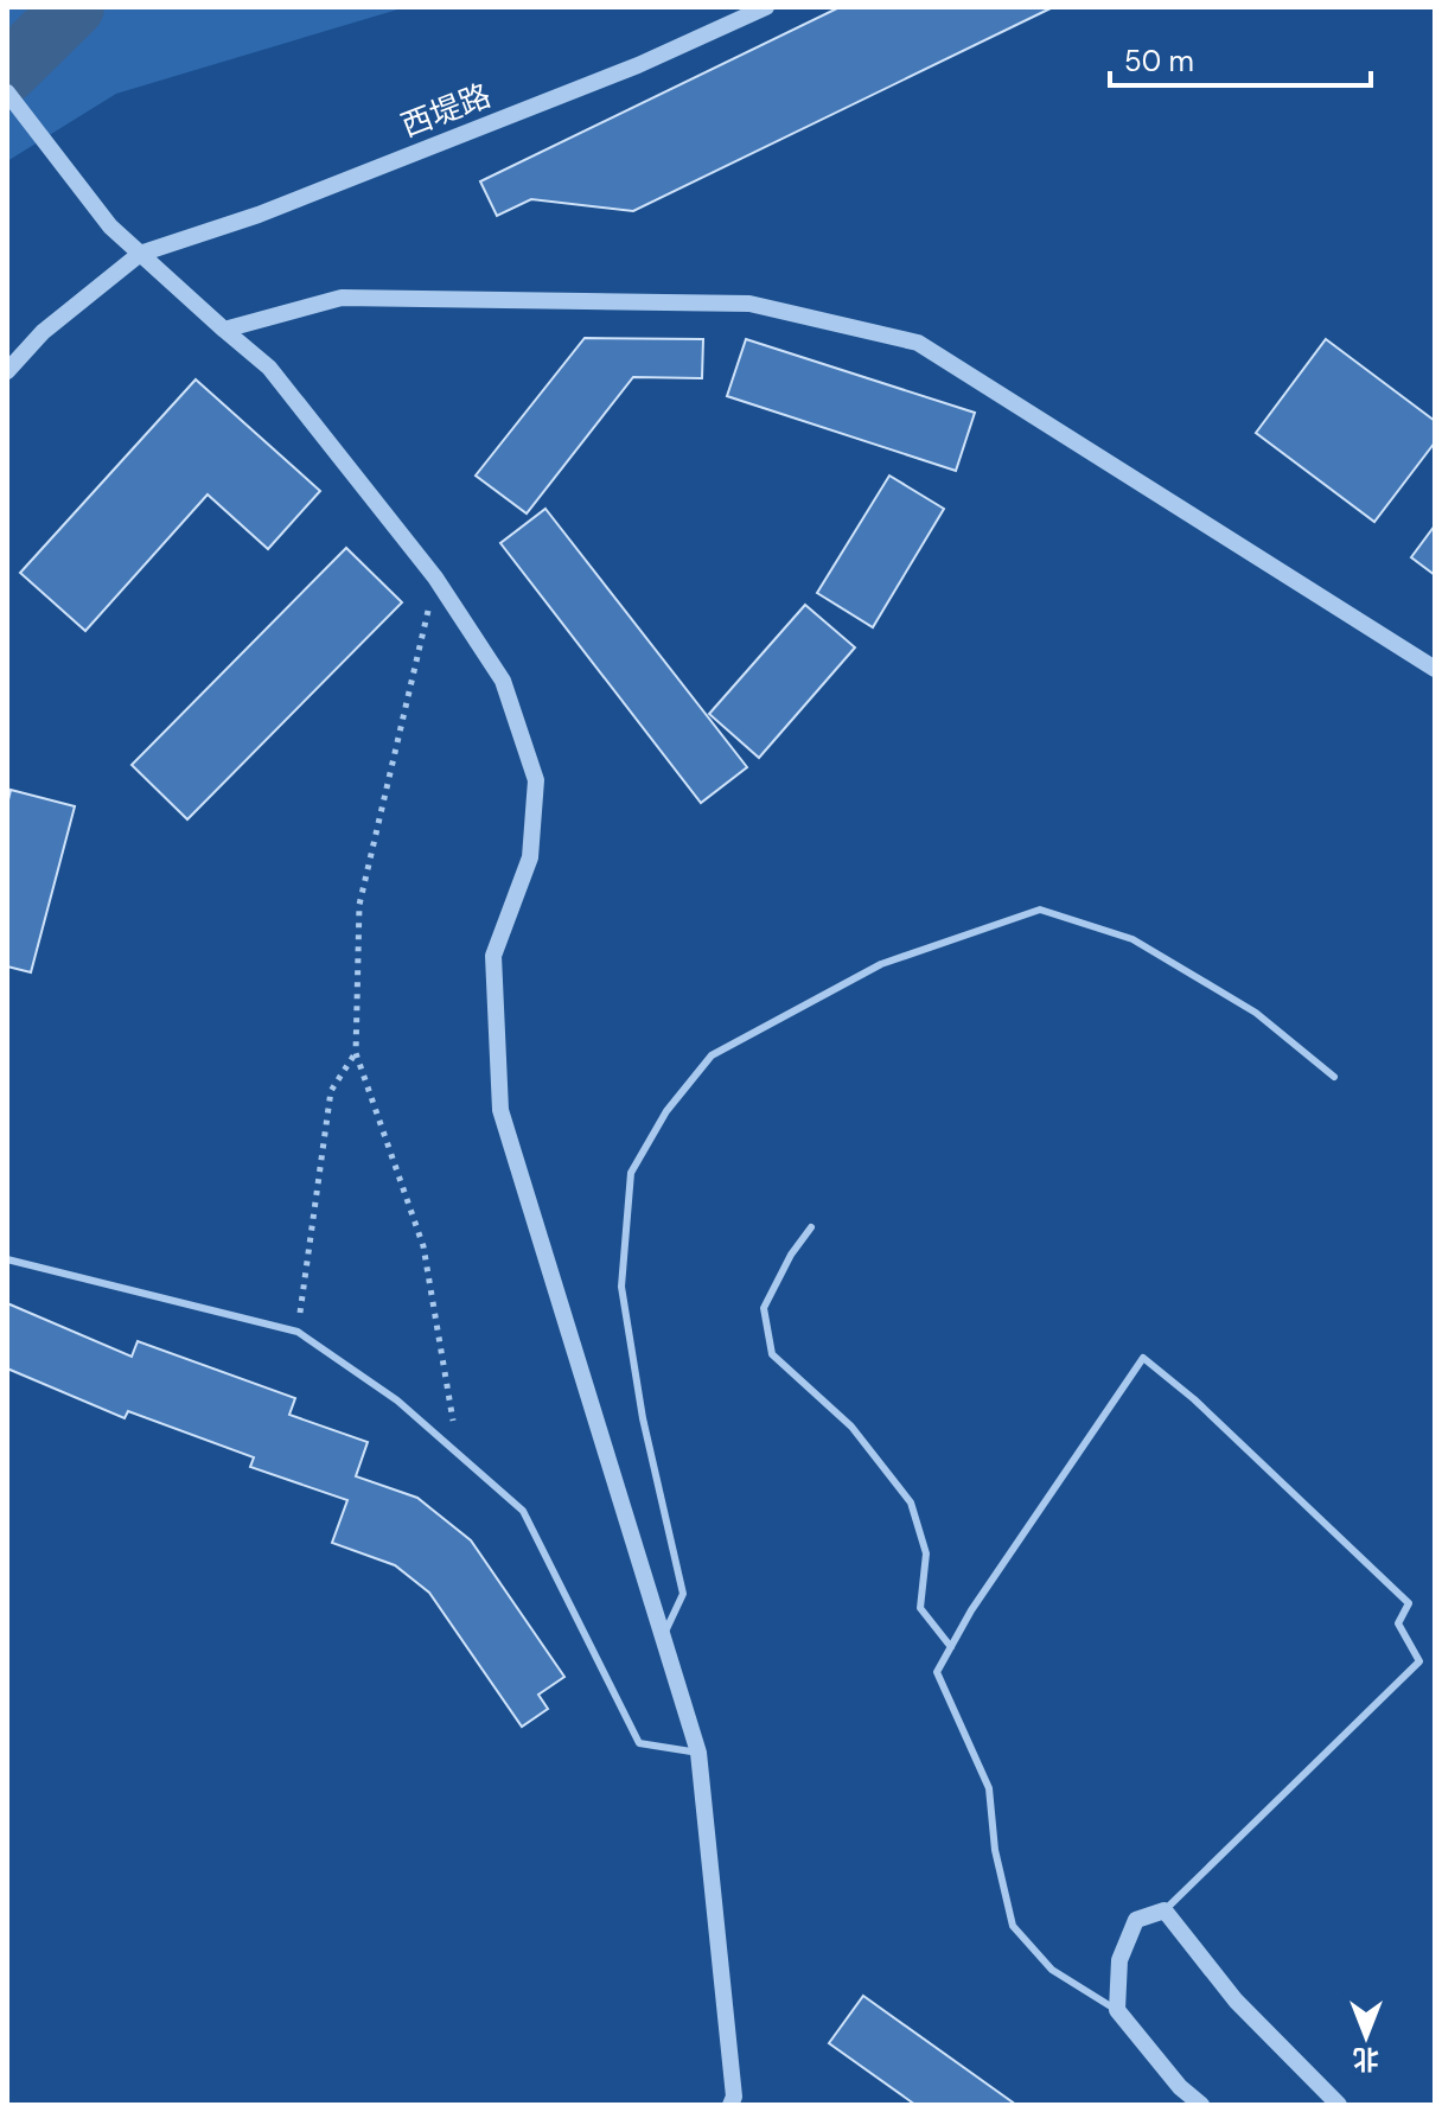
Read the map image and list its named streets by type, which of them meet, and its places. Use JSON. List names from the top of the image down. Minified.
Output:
{"streets":{"street":["西堤路"]},"scale_bar":"50 m","north":"bottom"}
